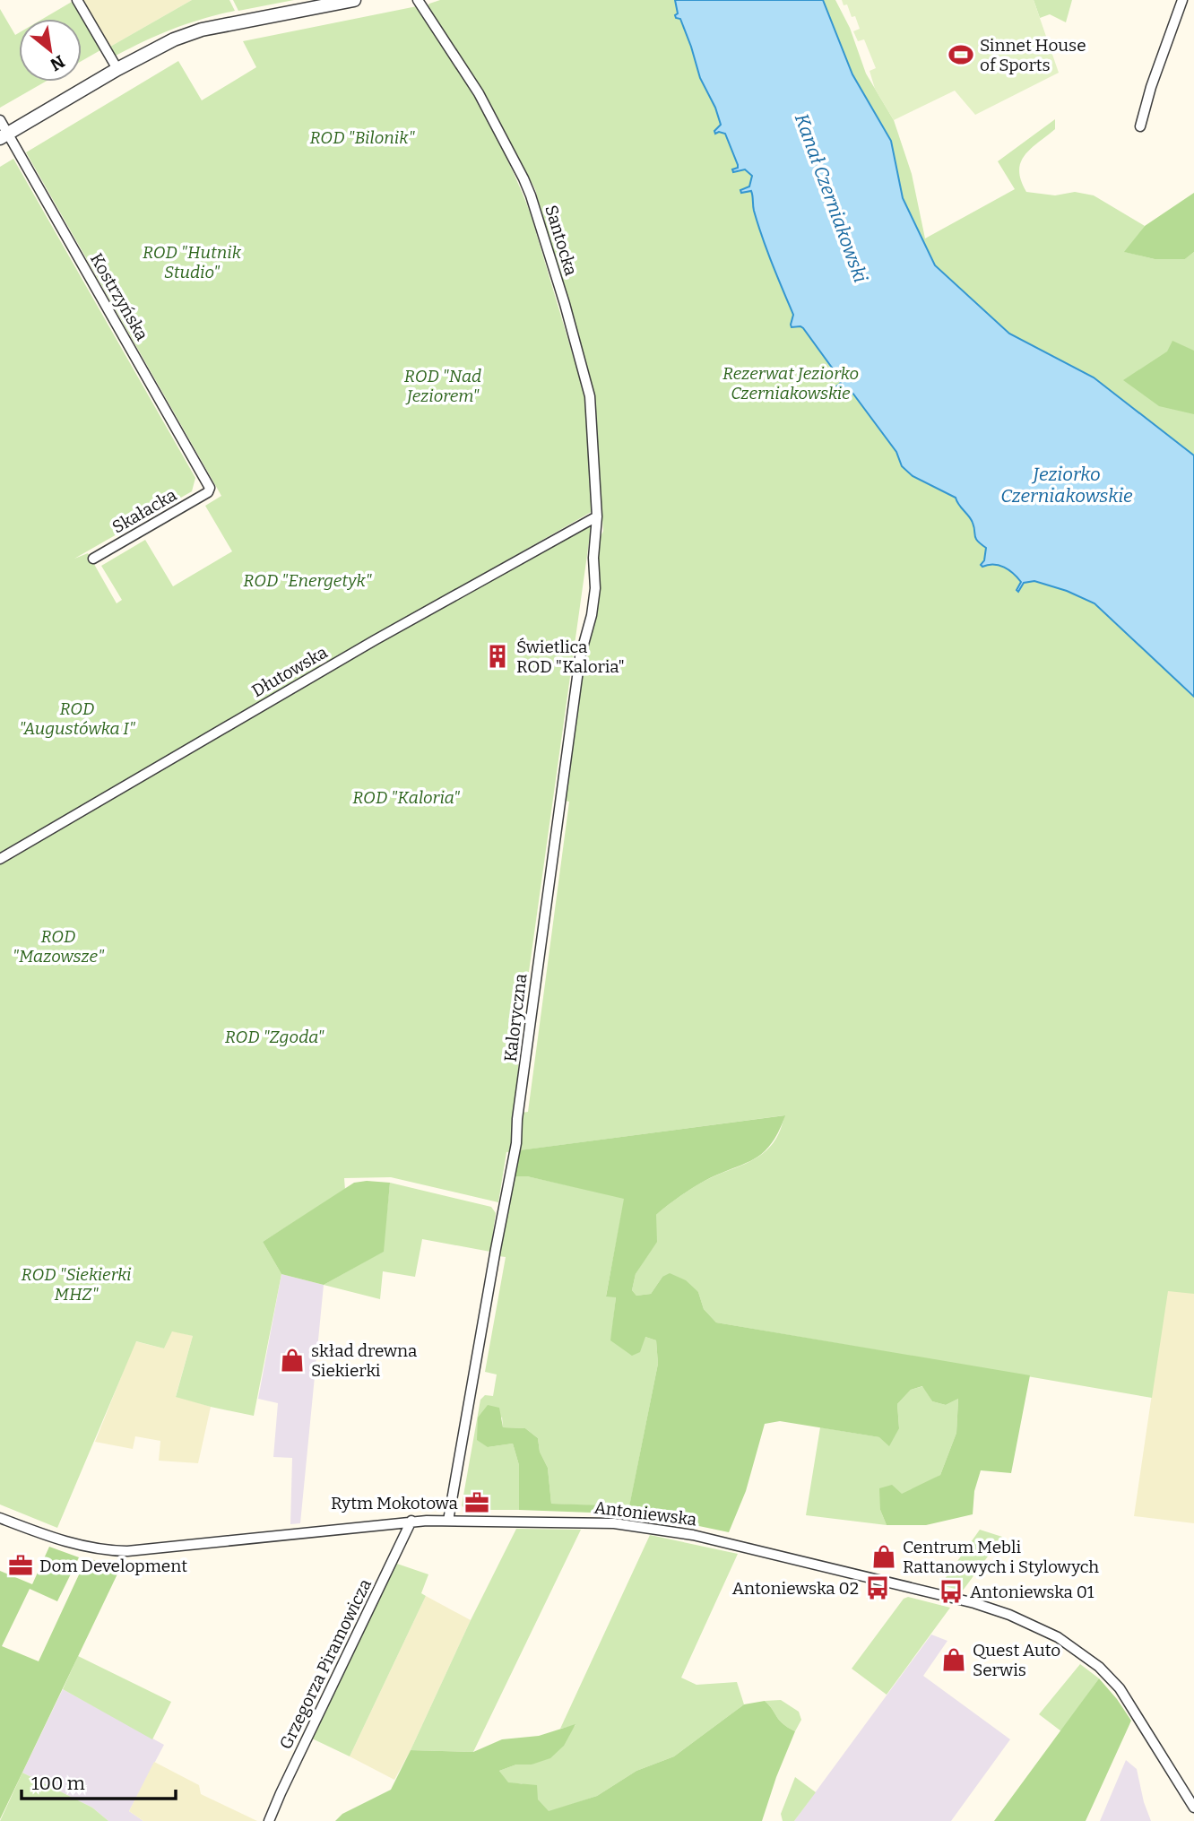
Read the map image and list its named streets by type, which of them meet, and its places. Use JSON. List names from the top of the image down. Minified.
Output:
{"streets":{"street":["Santocka","Kostrzyńska","Skałacka","Dłutowska","Kaloryczna","Antoniewska","Grzegorza Piramowicza"]},"crossings":[["Santocka","Dłutowska"],["Santocka","Kaloryczna"],["Kostrzyńska","Skałacka"],["Dłutowska","Kaloryczna"],["Kaloryczna","Antoniewska"],["Antoniewska","Grzegorza Piramowicza"]],"water":["Kanał Czerniakowski","Jeziorko Czerniakowskie"],"parks":["ROD \"Bilonik\"","ROD \"Hutnik Studio\"","Rezerwat Jeziorko Czerniakowskie","ROD \"Nad Jeziorem\"","ROD \"Energetyk\"","ROD \"Augustówka I\"","ROD \"Kaloria\"","ROD \"Mazowsze\"","ROD \"Zgoda\"","ROD \"Siekierki MHZ\""],"places":{"sports":["Sinnet House of Sports"],"building":["Świetlica ROD \"Kaloria\""],"shop":["skład drewna Siekierki","Centrum Mebli Rattanowych i Stylowych","Quest Auto Serwis"],"office":["Rytm Mokotowa","Dom Development"],"bus stop":["Antoniewska 02","Antoniewska 01"]},"scale_bar":"100 m","north":"bottom right"}
